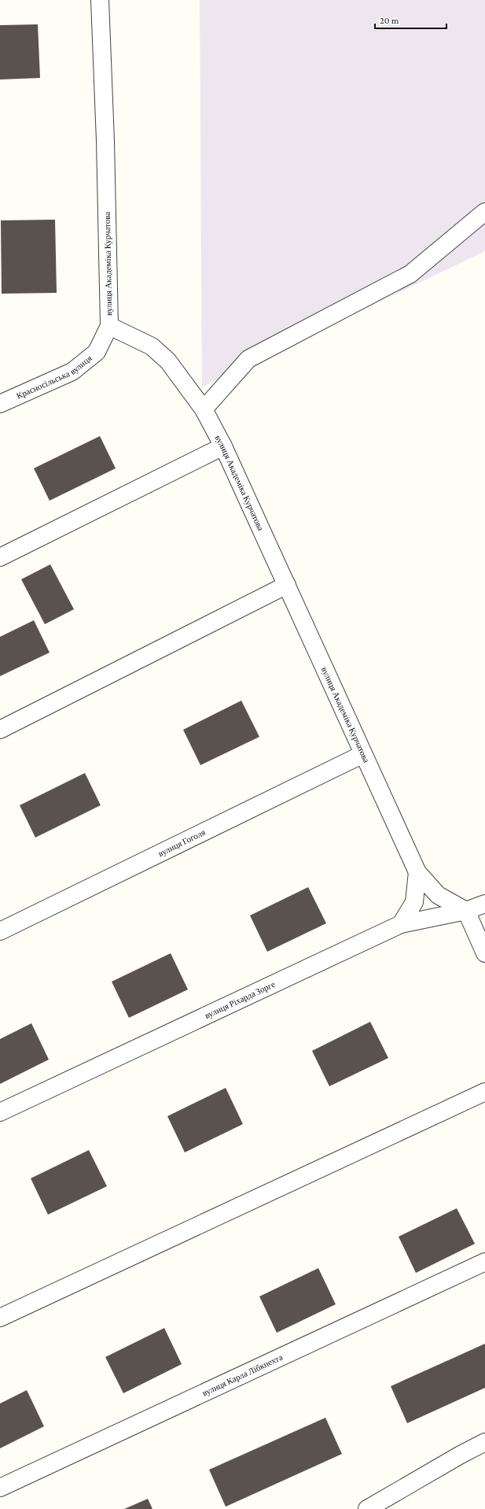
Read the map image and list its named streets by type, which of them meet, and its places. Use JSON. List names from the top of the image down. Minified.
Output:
{"streets":{"street":["вулиця Академіка Курчатова","Красносільська вулиця","вулиця Гоголя","вулиця Ріхарда Зорге","вулиця Карла Лібкнехта"]},"crossings":[["вулиця Академіка Курчатова","Красносільська вулиця"],["вулиця Академіка Курчатова","вулиця Гоголя"],["вулиця Академіка Курчатова","вулиця Ріхарда Зорге"]],"scale_bar":"20 m"}
